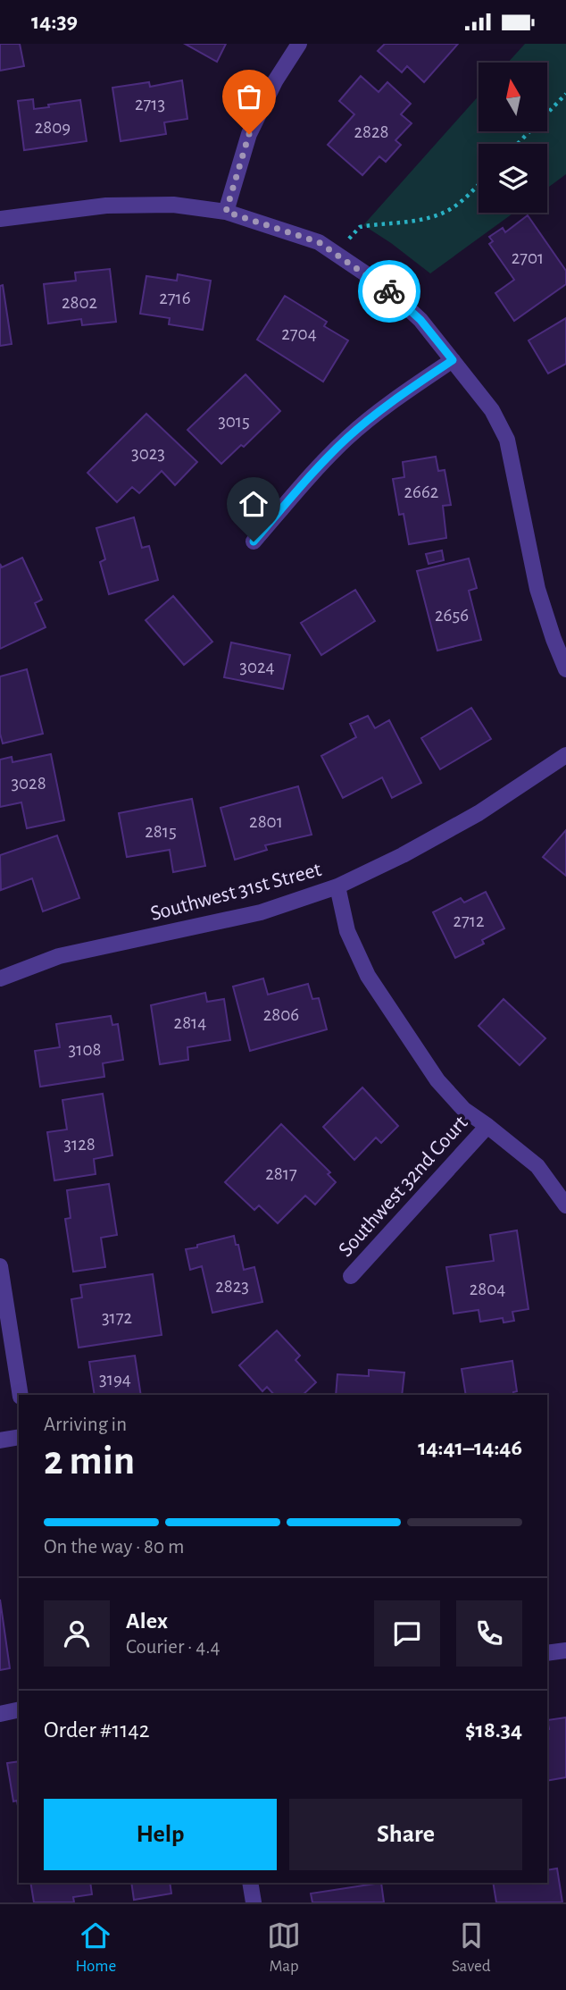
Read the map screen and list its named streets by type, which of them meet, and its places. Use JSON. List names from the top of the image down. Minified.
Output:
{"streets":{"street":["Southwest 31st Street","Southwest 32nd Court"]},"house_numbers":["2713","2809","2828","2701","2716","2802","2704","3015","3023","2662","2656","3024","3028","2801","2815","2712","2806","2814","3108","3128","2817","2823","2804","3172","3194"],"north":"top","page":{"status":"14:39","heading":["2 min","Arriving in","14:41–14:46"],"panel":["Alex","Courier · 4.4","Order #1142","$18.34"],"bar":"On the way · 80 m","buttons":["Help","Share"],"tabs":["Home","Map","Saved"]}}
